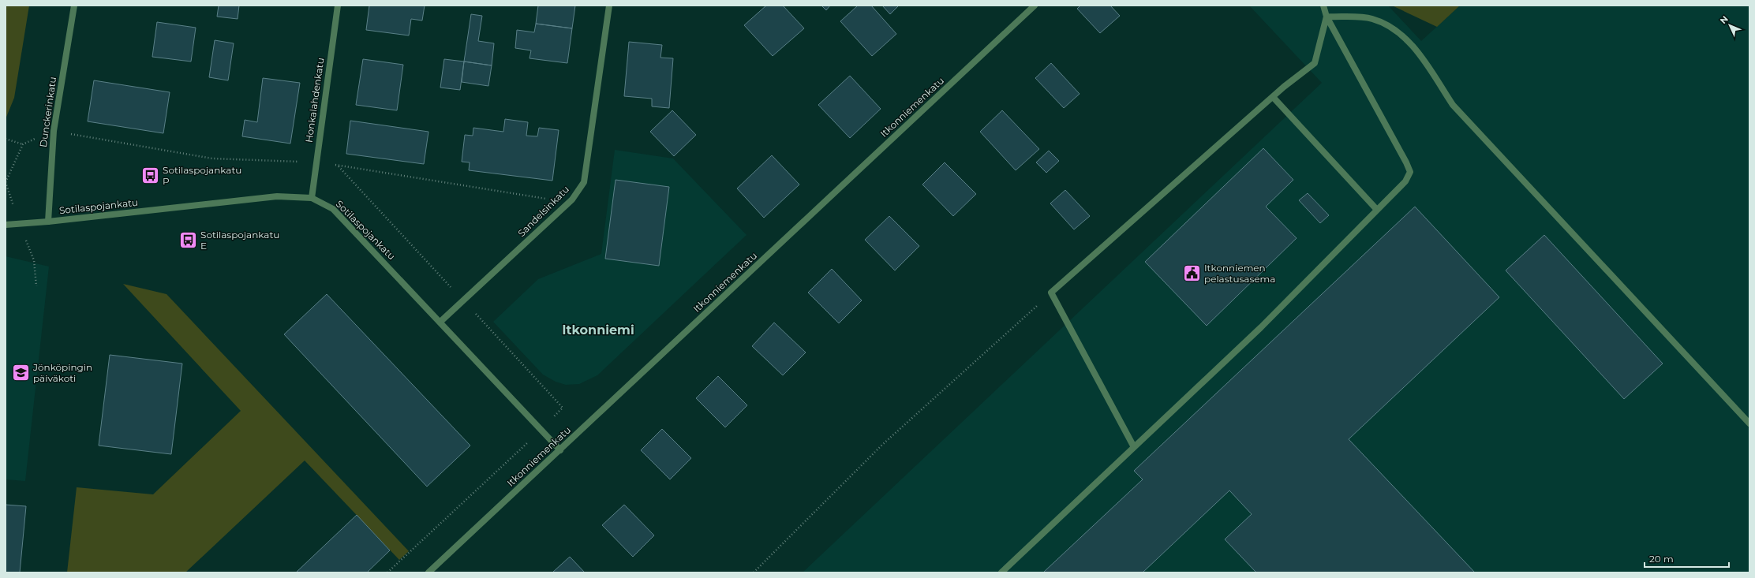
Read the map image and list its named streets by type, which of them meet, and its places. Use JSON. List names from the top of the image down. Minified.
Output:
{"streets":{"street":["Honkalahdenkatu","Itkonniemenkatu","Dunckerinkatu","Sotilaspojankatu","Sandelsinkatu"]},"crossings":[["Honkalahdenkatu","Sotilaspojankatu"],["Itkonniemenkatu","Sotilaspojankatu"],["Dunckerinkatu","Sotilaspojankatu"],["Sotilaspojankatu","Sandelsinkatu"]],"districts":["Itkonniemi"],"places":{"bus stop":["Sotilaspojankatu P","Sotilaspojankatu E"],"public building":["Itkonniemen pelastusasema"],"school or university":["Jönköpingin päiväkoti"]},"scale_bar":"20 m","north":"top left"}
